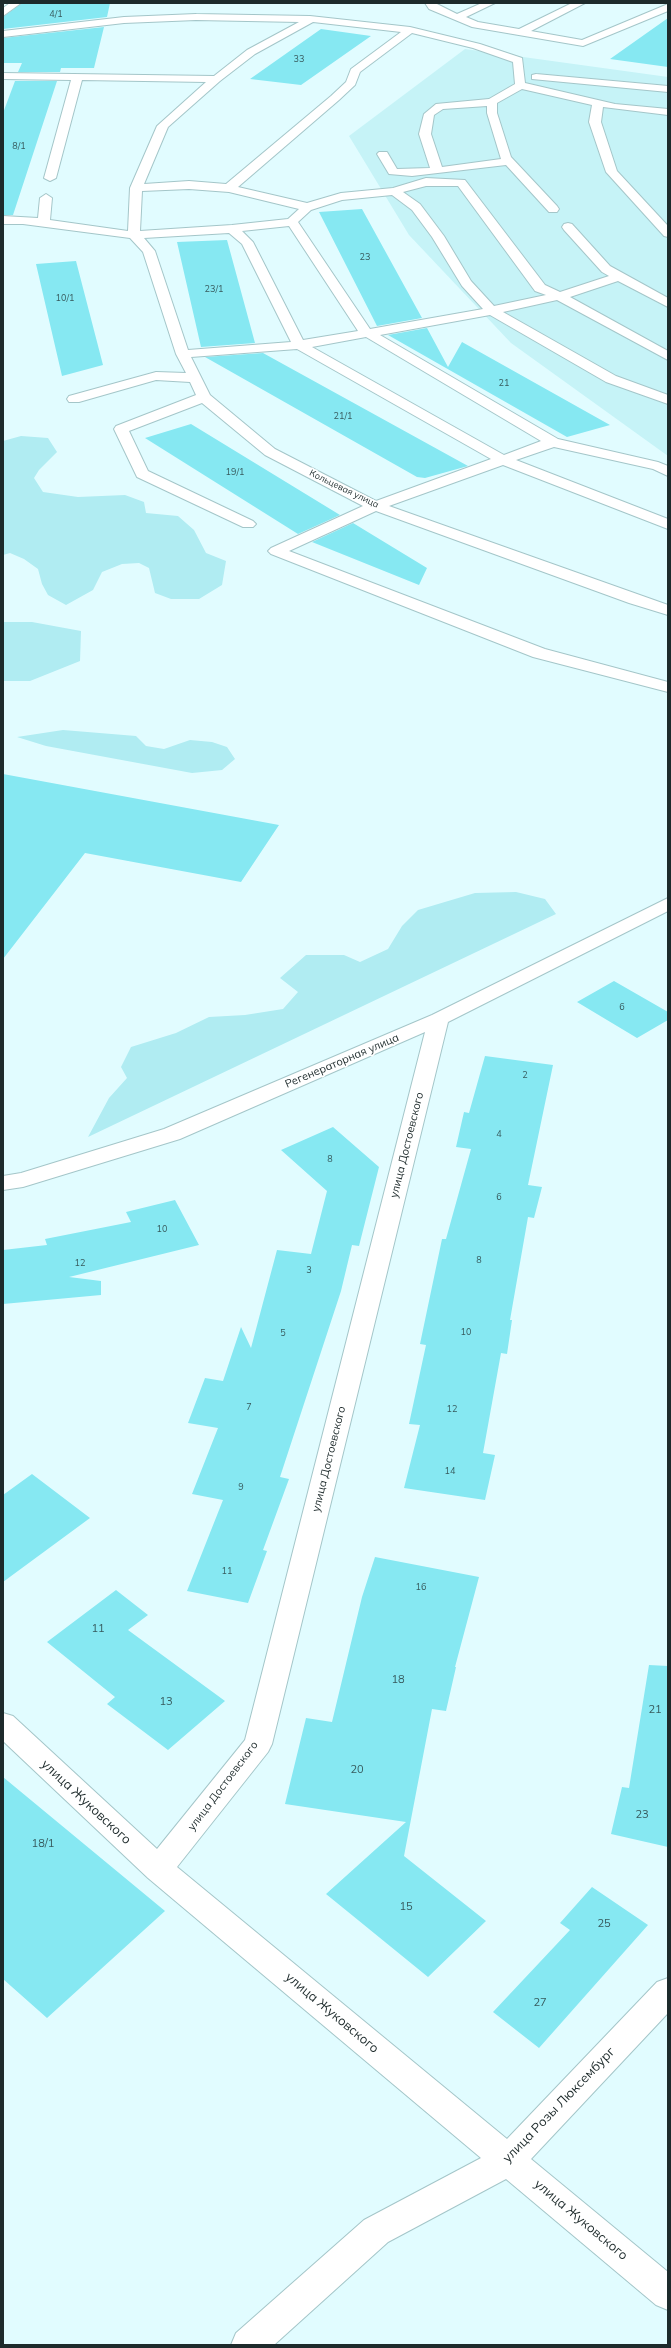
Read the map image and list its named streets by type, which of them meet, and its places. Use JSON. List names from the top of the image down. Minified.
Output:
{"streets":{"street":["Кольцевая улица","Регенераторная улица","улица Достоевского","улица Жуковского","улица Розы Люксембург"]},"crossings":[["Регенераторная улица","улица Достоевского"],["улица Достоевского","улица Жуковского"],["улица Жуковского","улица Розы Люксембург"]],"house_numbers":["4/1","33","8/1","23","23/1","10/1","21","21/1","19/1","6","2","4","8","6","10","8","12","3","10","5","7","12","14","9","11","16","11","18","13","21","20","23","18/1","15","25","27"]}
